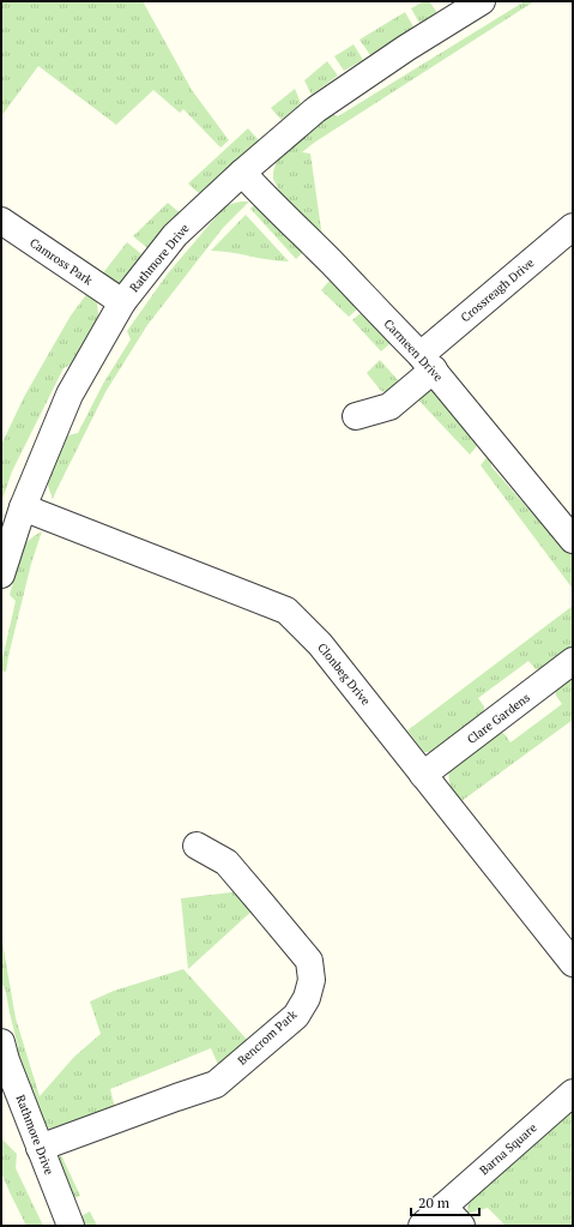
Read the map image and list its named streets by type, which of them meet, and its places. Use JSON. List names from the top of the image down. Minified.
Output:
{"streets":{"street":["Rathmore Drive","Camross Park","Crossreagh Drive","Carmeen Drive","Clonbeg Drive","Clare Gardens","Bencrom Park","Barna Square"]},"crossings":[["Rathmore Drive","Camross Park"],["Rathmore Drive","Carmeen Drive"],["Rathmore Drive","Clonbeg Drive"],["Rathmore Drive","Bencrom Park"],["Crossreagh Drive","Carmeen Drive"],["Clonbeg Drive","Clare Gardens"]],"scale_bar":"20 m"}
